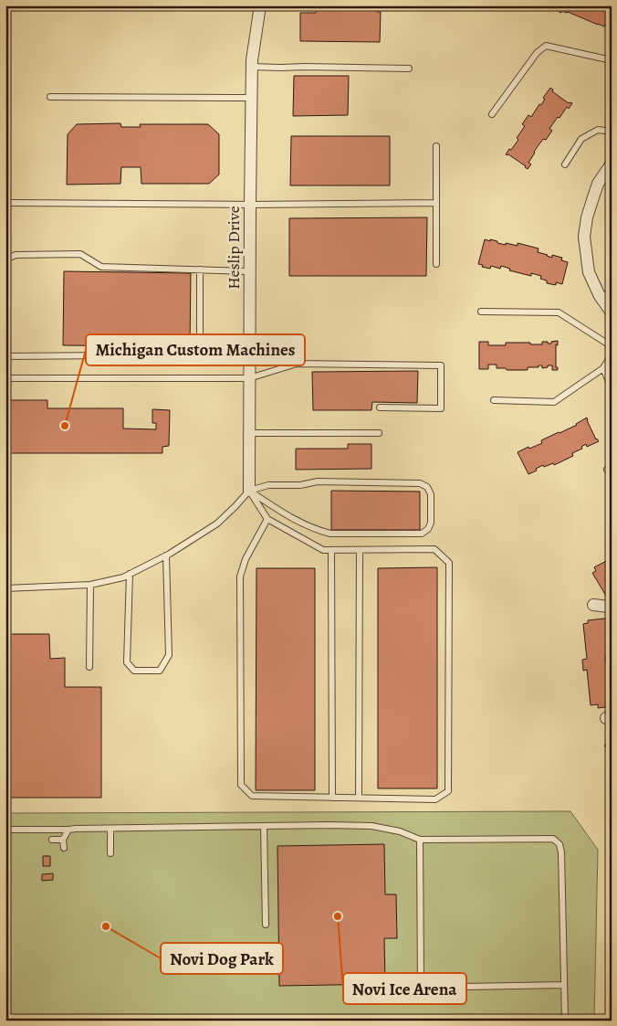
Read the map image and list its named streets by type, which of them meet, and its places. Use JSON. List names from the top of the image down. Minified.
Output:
{"streets":{"street":["Heslip Drive"]},"places":["Michigan Custom Machines","Novi Ice Arena","Novi Dog Park"]}
